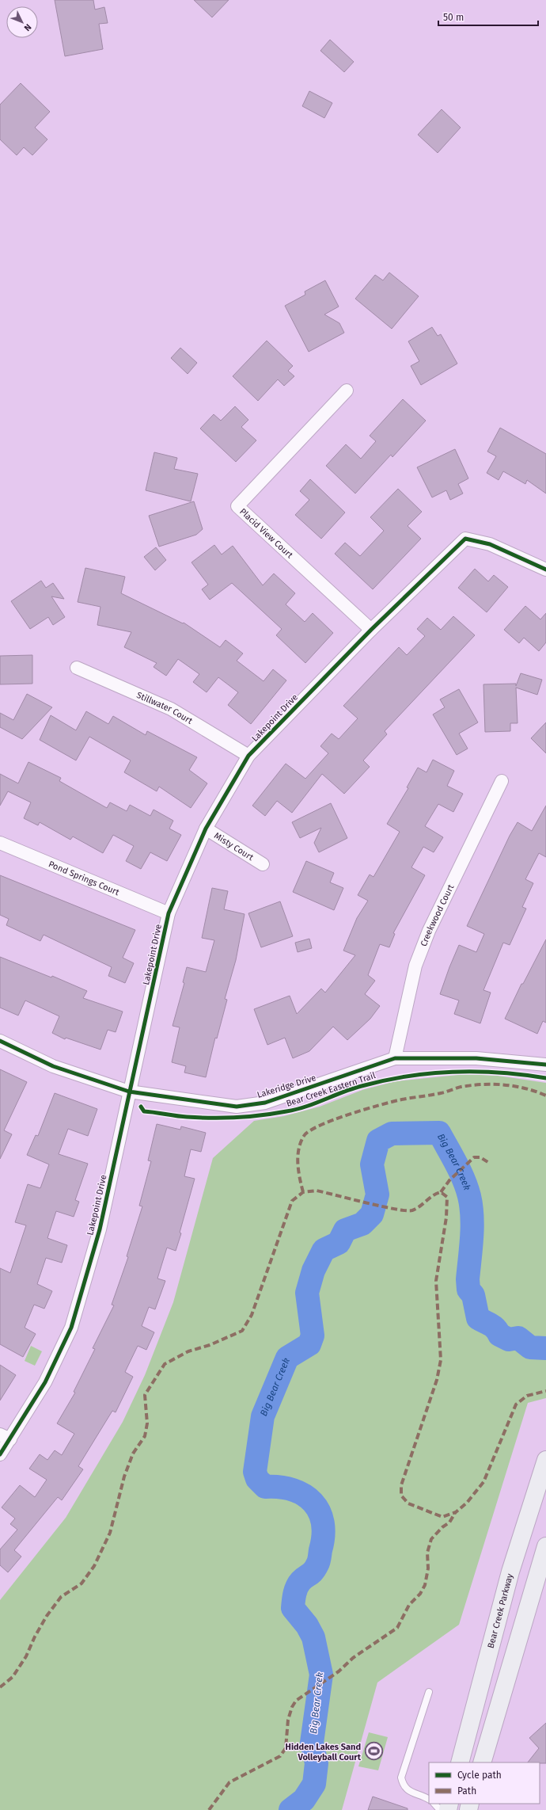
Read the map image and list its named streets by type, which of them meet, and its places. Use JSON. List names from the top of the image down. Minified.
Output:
{"streets":{"main road":["Bear Creek Parkway"],"street":["Placid View Court","Stillwater Court","Lakepoint Drive","Misty Court","Pond Springs Court","Creekwood Court","Lakeridge Drive"],"cycle path":["Bear Creek Eastern Trail"]},"crossings":[["Placid View Court","Lakepoint Drive"],["Stillwater Court","Lakepoint Drive"],["Lakepoint Drive","Misty Court"],["Lakepoint Drive","Pond Springs Court"],["Lakepoint Drive","Lakeridge Drive"],["Creekwood Court","Lakeridge Drive"]],"water":["Big Bear Creek"],"places":{"sports":["Hidden Lakes Sand Volleyball Court"]},"legend":["Cycle path","Path"],"scale_bar":"50 m","north":"bottom right"}
